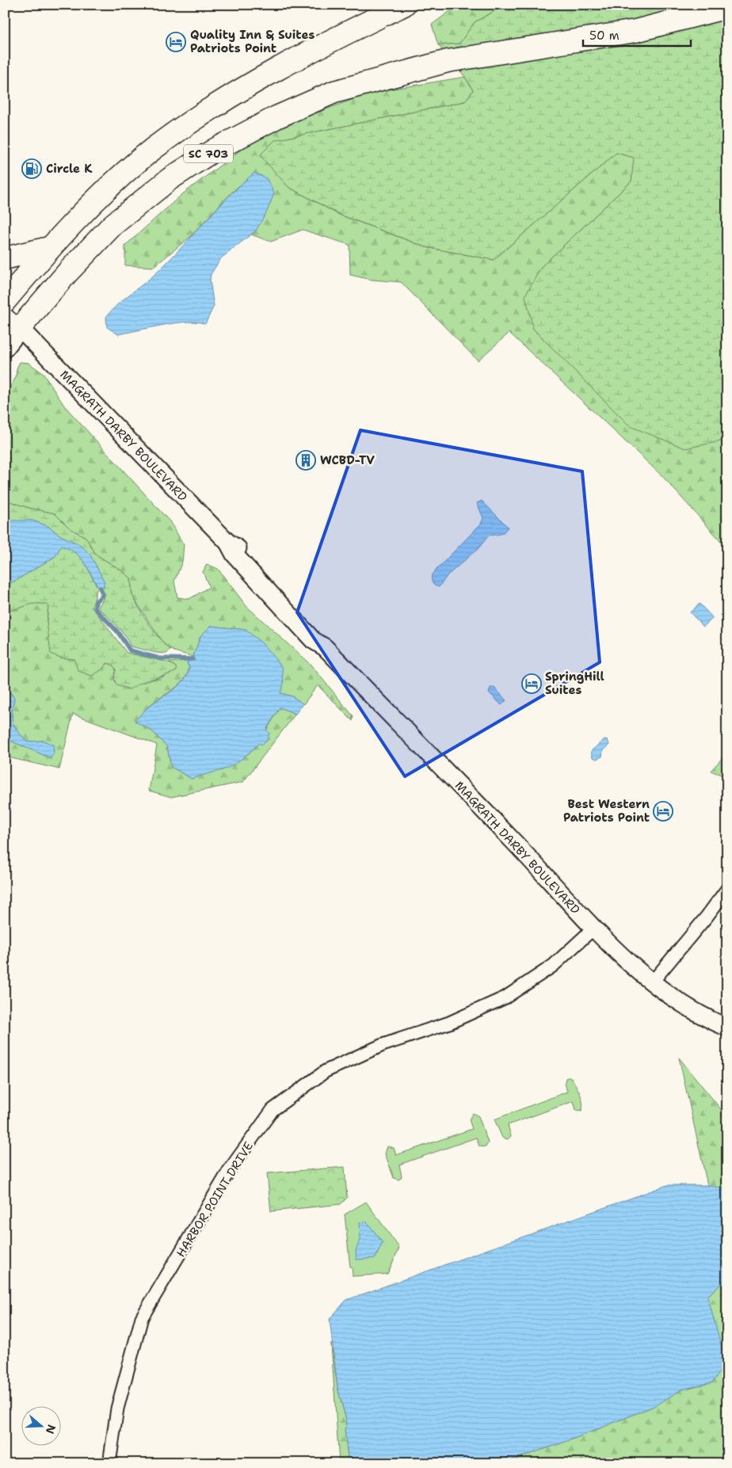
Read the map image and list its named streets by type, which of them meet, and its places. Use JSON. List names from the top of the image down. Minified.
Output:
{"streets":{"highway":["SC 703"],"main road":["MAGRATH DARBY BOULEVARD"],"street":["HARBOR POINT DRIVE"]},"crossings":[["SC 703","MAGRATH DARBY BOULEVARD"],["MAGRATH DARBY BOULEVARD","HARBOR POINT DRIVE"]],"places":{"hotel":["Quality Inn & Suites Patriots Point","SpringHill Suites","Best Western Patriots Point"],"fuel station":["Circle K"],"building":["WCBD-TV"]},"scale_bar":"50 m","north":"right"}
